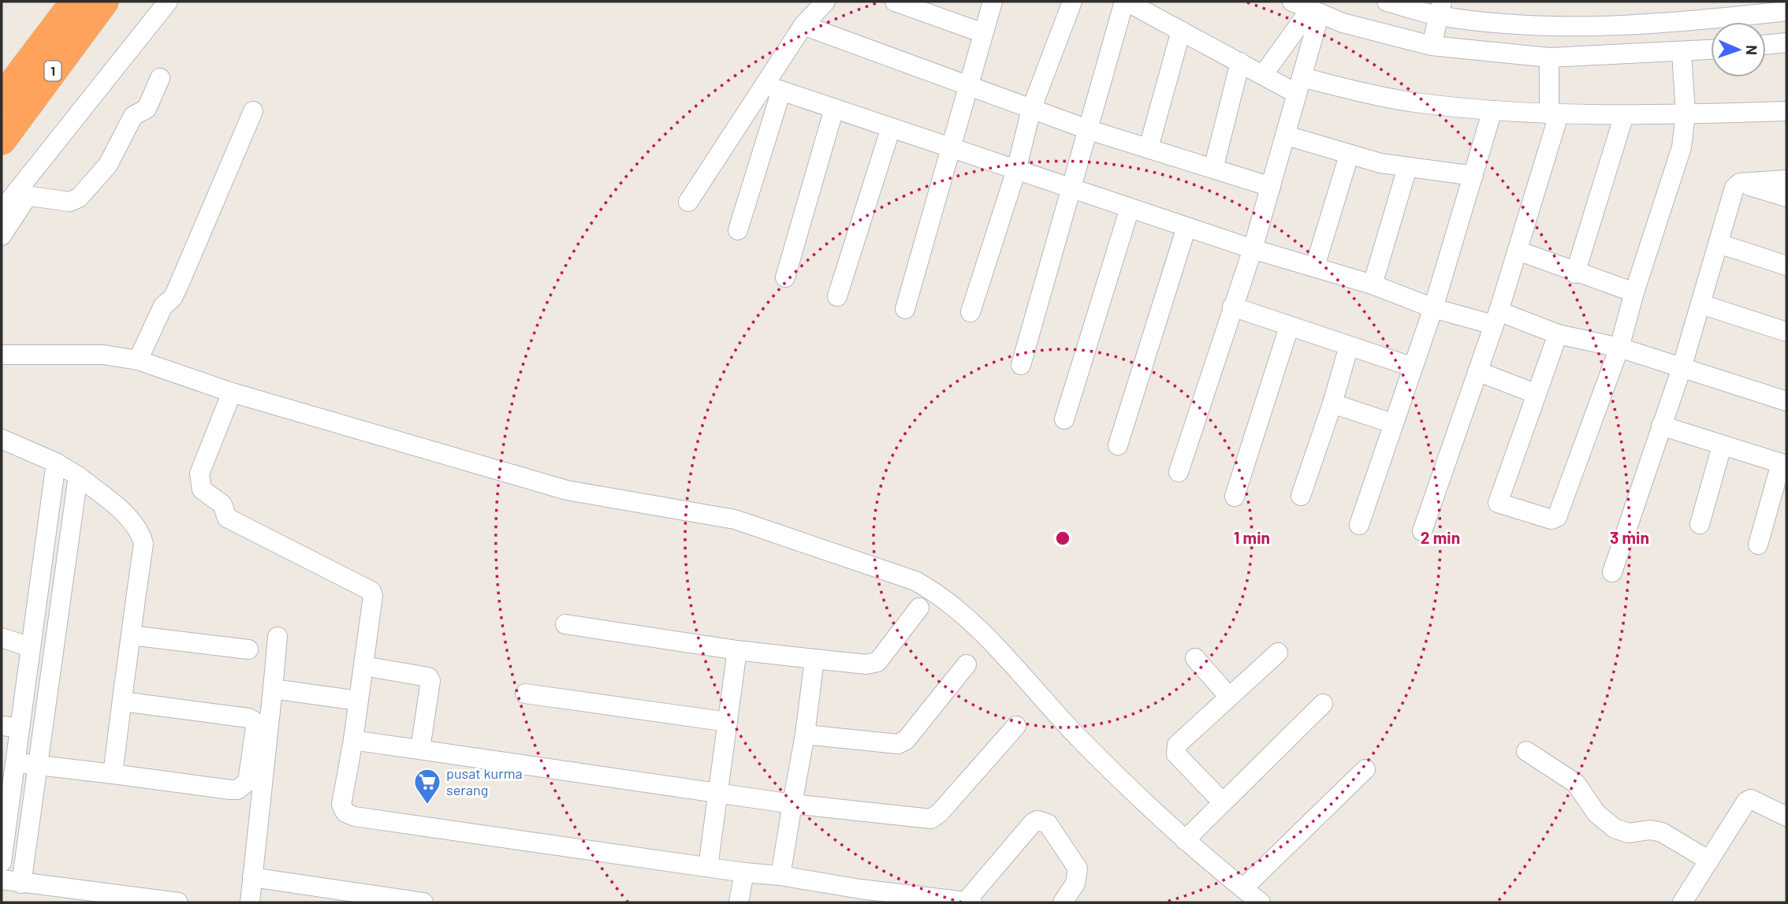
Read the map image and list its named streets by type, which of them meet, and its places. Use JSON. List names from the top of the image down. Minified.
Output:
{"streets":{"highway":["1"]},"places":{"supermarket":["pusat kurma serang"]},"north":"right","rings":["1 min","2 min","3 min"]}
